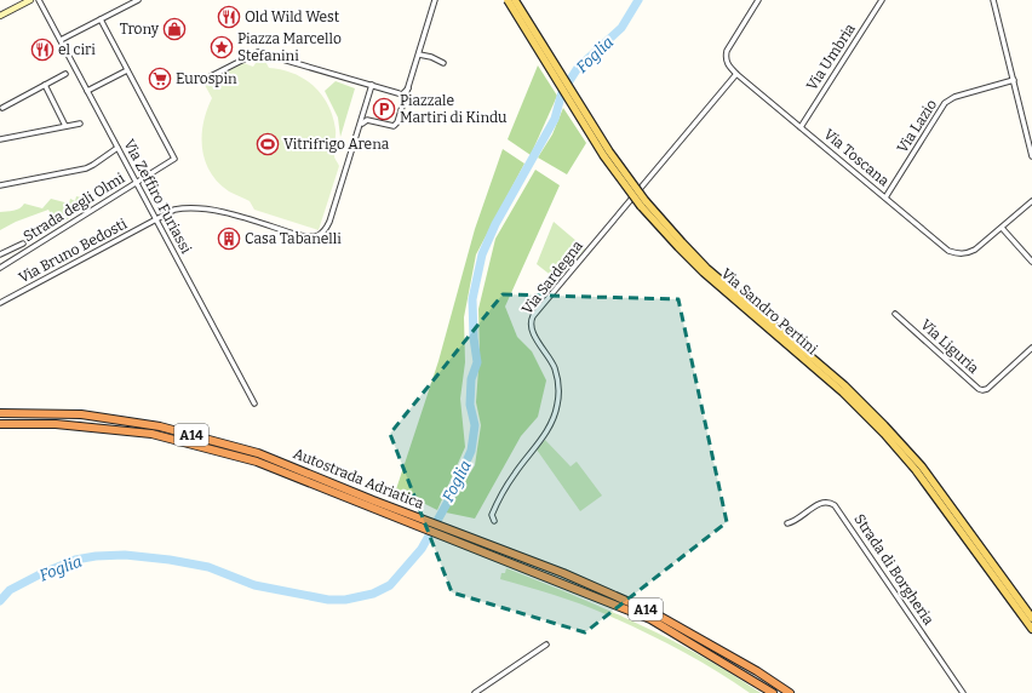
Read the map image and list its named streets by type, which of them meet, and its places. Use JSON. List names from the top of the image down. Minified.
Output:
{"streets":{"highway":["A14","Autostrada Adriatica"],"main road":["Via Sandro Pertini"],"street":["Via Umbria","Via Lazio","Via Toscana","Via Zeffiro Furiassi","Strada degli Olmi","Via Bruno Bedosti","Via Sardegna","Via Liguria","Strada di Borgheria"]},"crossings":[["Via Umbria","Via Toscana"],["Via Lazio","Via Toscana"],["Via Toscana","Via Sardegna"],["Via Zeffiro Furiassi","Strada degli Olmi"],["Via Zeffiro Furiassi","Via Bruno Bedosti"]],"water":["Foglia"],"places":{"restaurant":["Old Wild West","el ciri"],"shop":["Trony"],"place":["Piazza Marcello Stefanini"],"supermarket":["Eurospin"],"parking":["Piazzale Martiri di Kindu"],"sports":["Vitrifrigo Arena"],"building":["Casa Tabanelli"]}}
